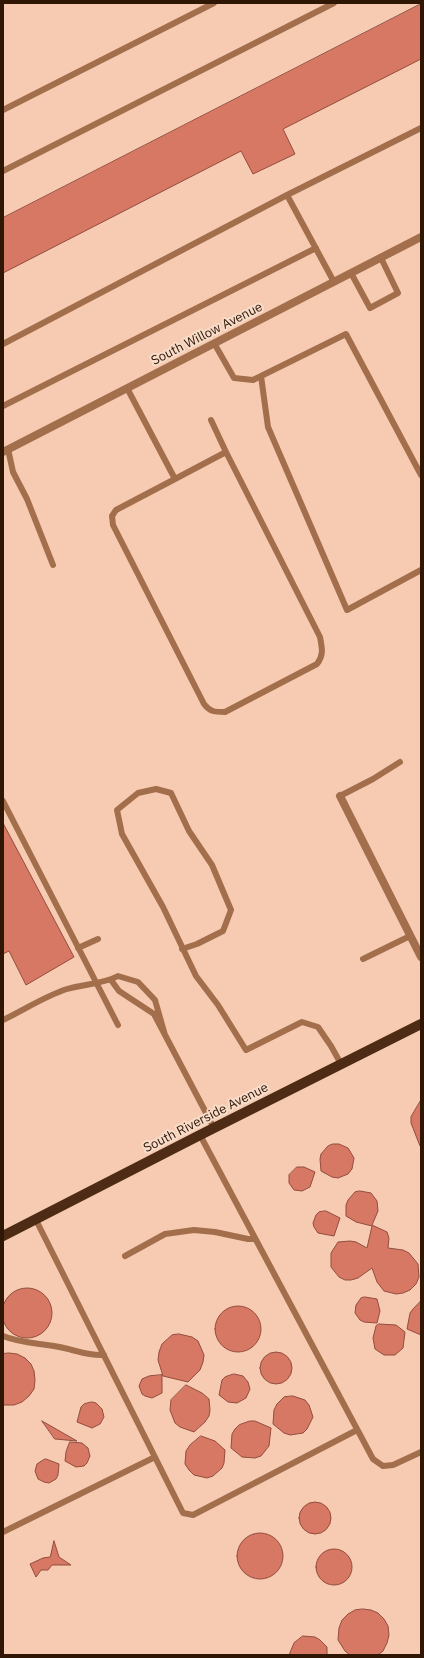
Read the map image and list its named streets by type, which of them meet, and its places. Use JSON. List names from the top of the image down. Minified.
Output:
{"streets":{"main road":["South Riverside Avenue"],"street":["South Willow Avenue"]}}
